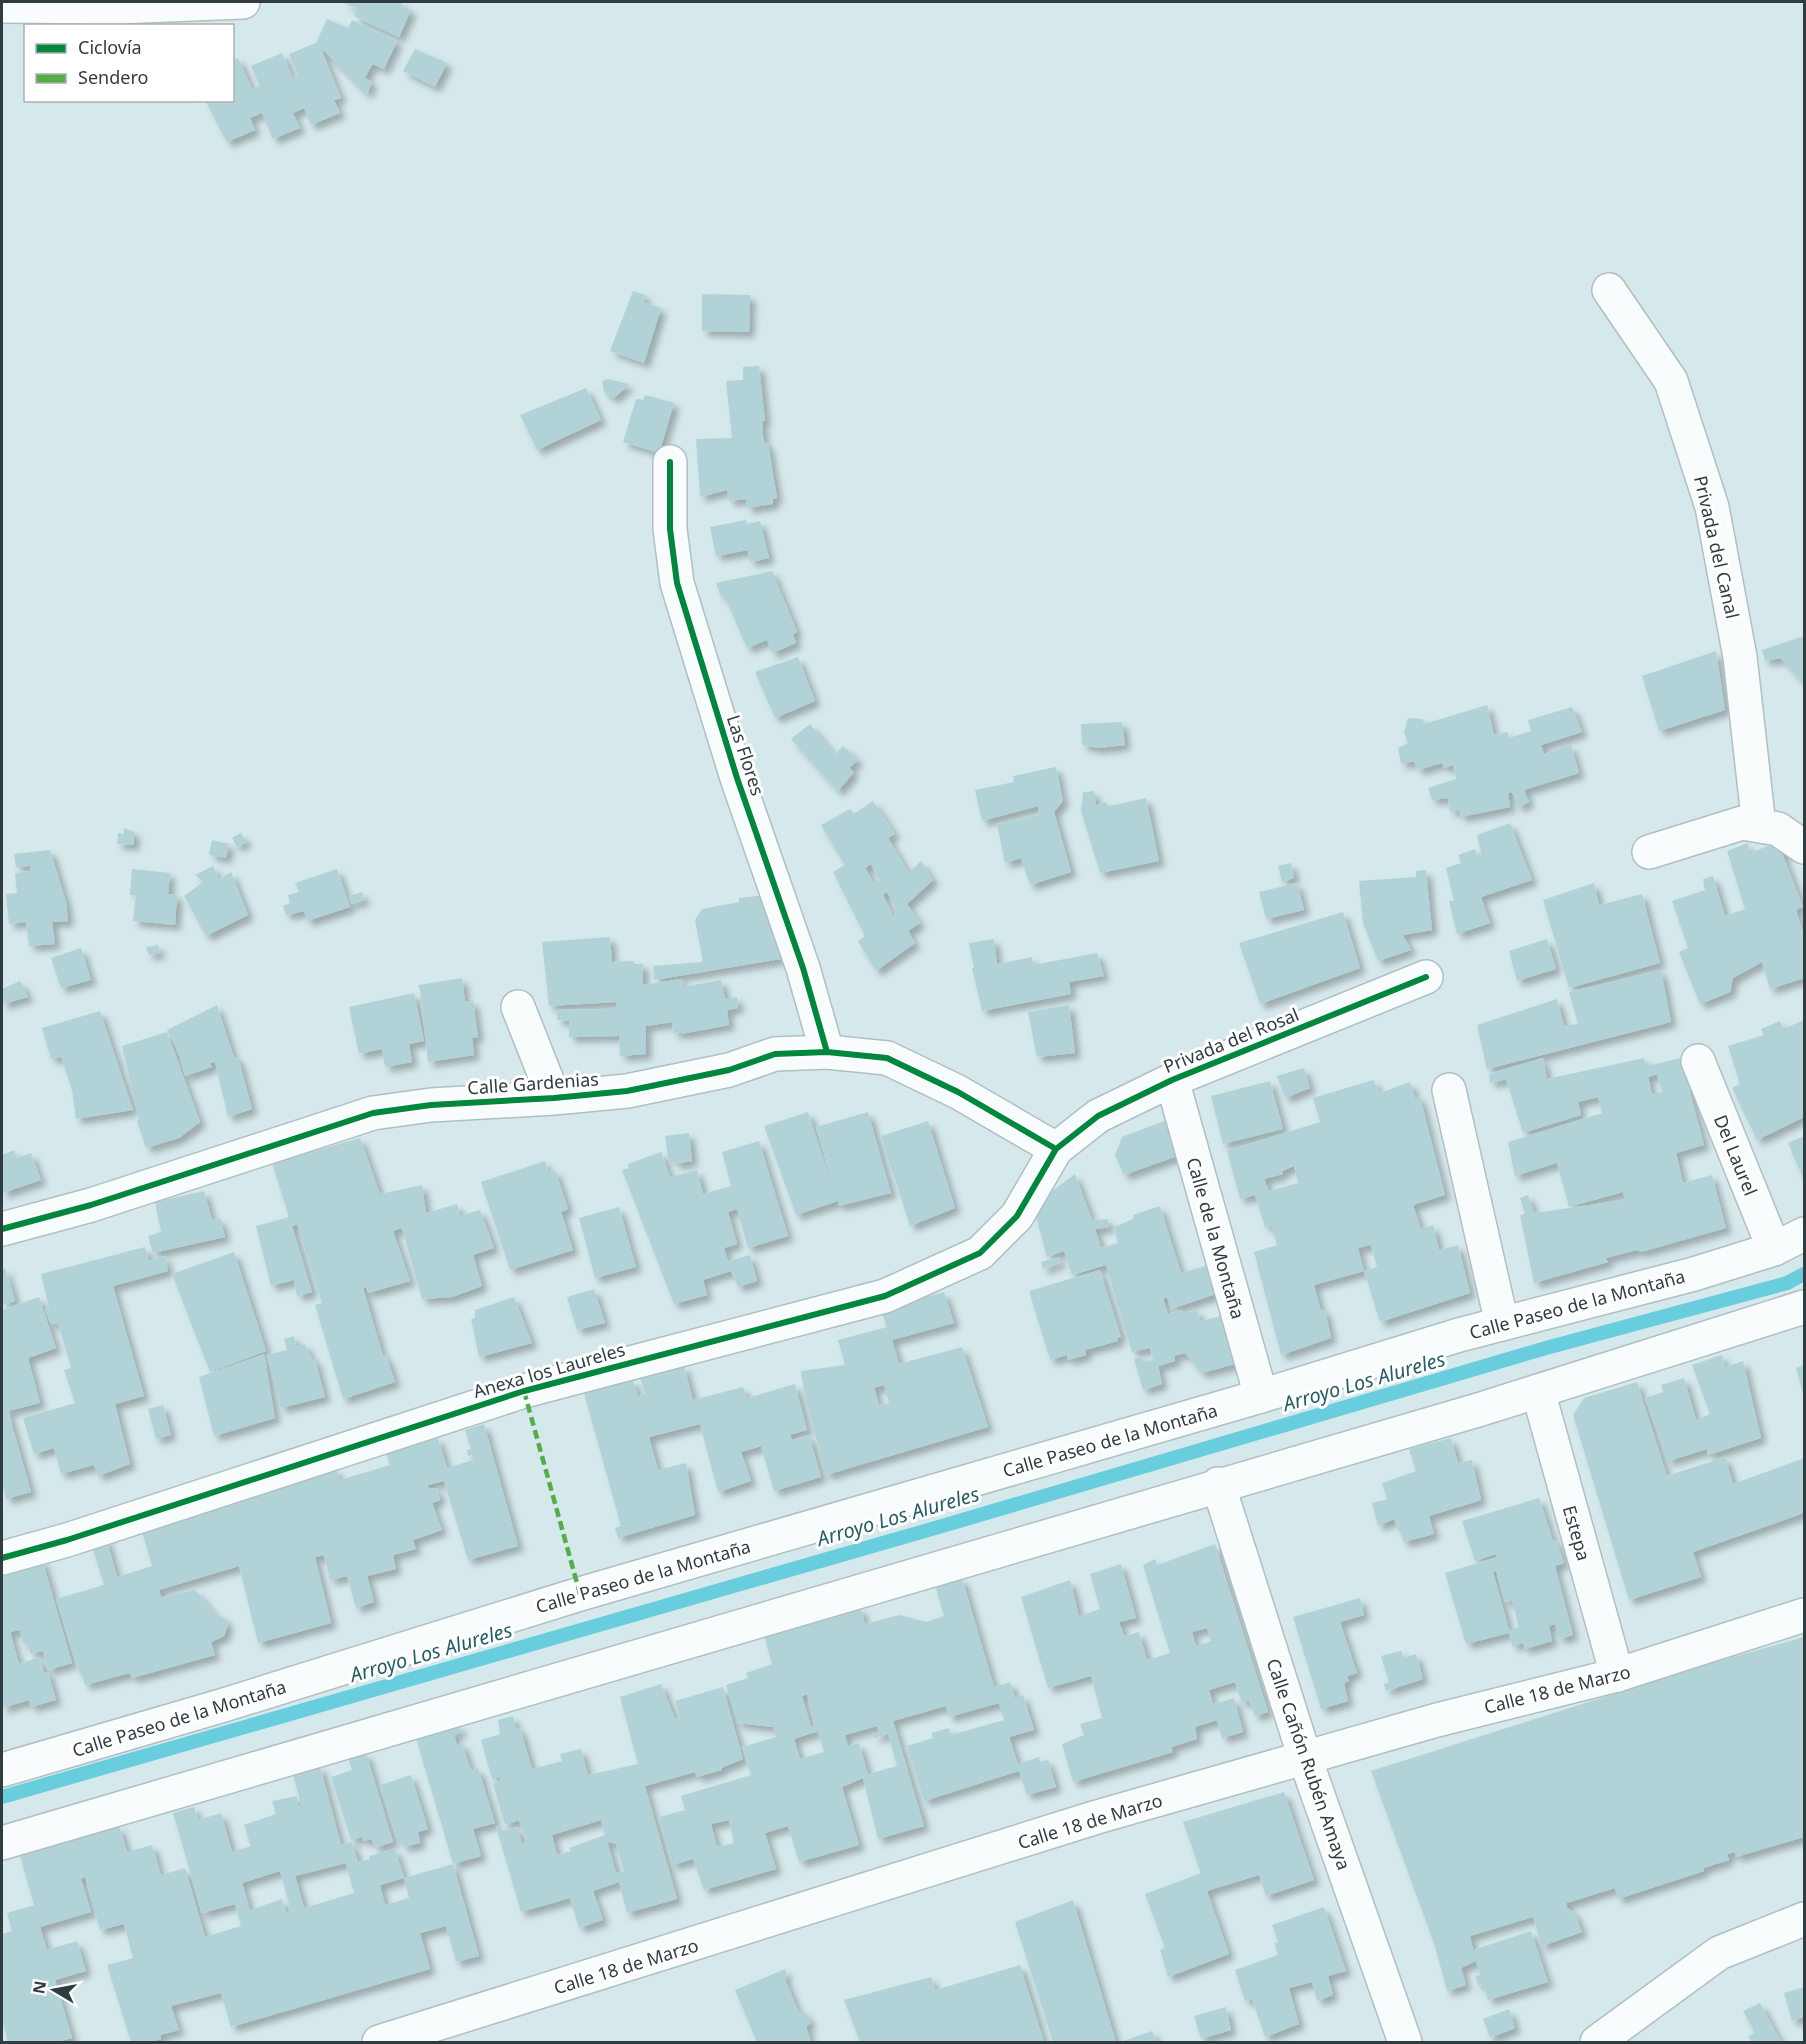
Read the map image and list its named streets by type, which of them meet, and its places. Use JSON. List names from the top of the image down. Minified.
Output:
{"streets":{"street":["Privada del Canal","Las Flores","Privada del Rosal","Calle Gardenias","Del Laurel","Calle de la Montaña","Calle Paseo de la Montaña","Anexa los Laureles","Estepa","Calle 18 de Marzo","Calle Cañón Rubén Amaya"]},"crossings":[["Las Flores","Calle Gardenias"],["Privada del Rosal","Calle Gardenias"],["Privada del Rosal","Calle de la Montaña"],["Privada del Rosal","Anexa los Laureles"],["Calle Gardenias","Anexa los Laureles"],["Del Laurel","Calle Paseo de la Montaña"],["Calle de la Montaña","Calle Paseo de la Montaña"],["Estepa","Calle 18 de Marzo"],["Calle 18 de Marzo","Calle Cañón Rubén Amaya"]],"water":["Arroyo Los Alureles"],"legend":["Ciclovía","Sendero"],"north":"left"}
